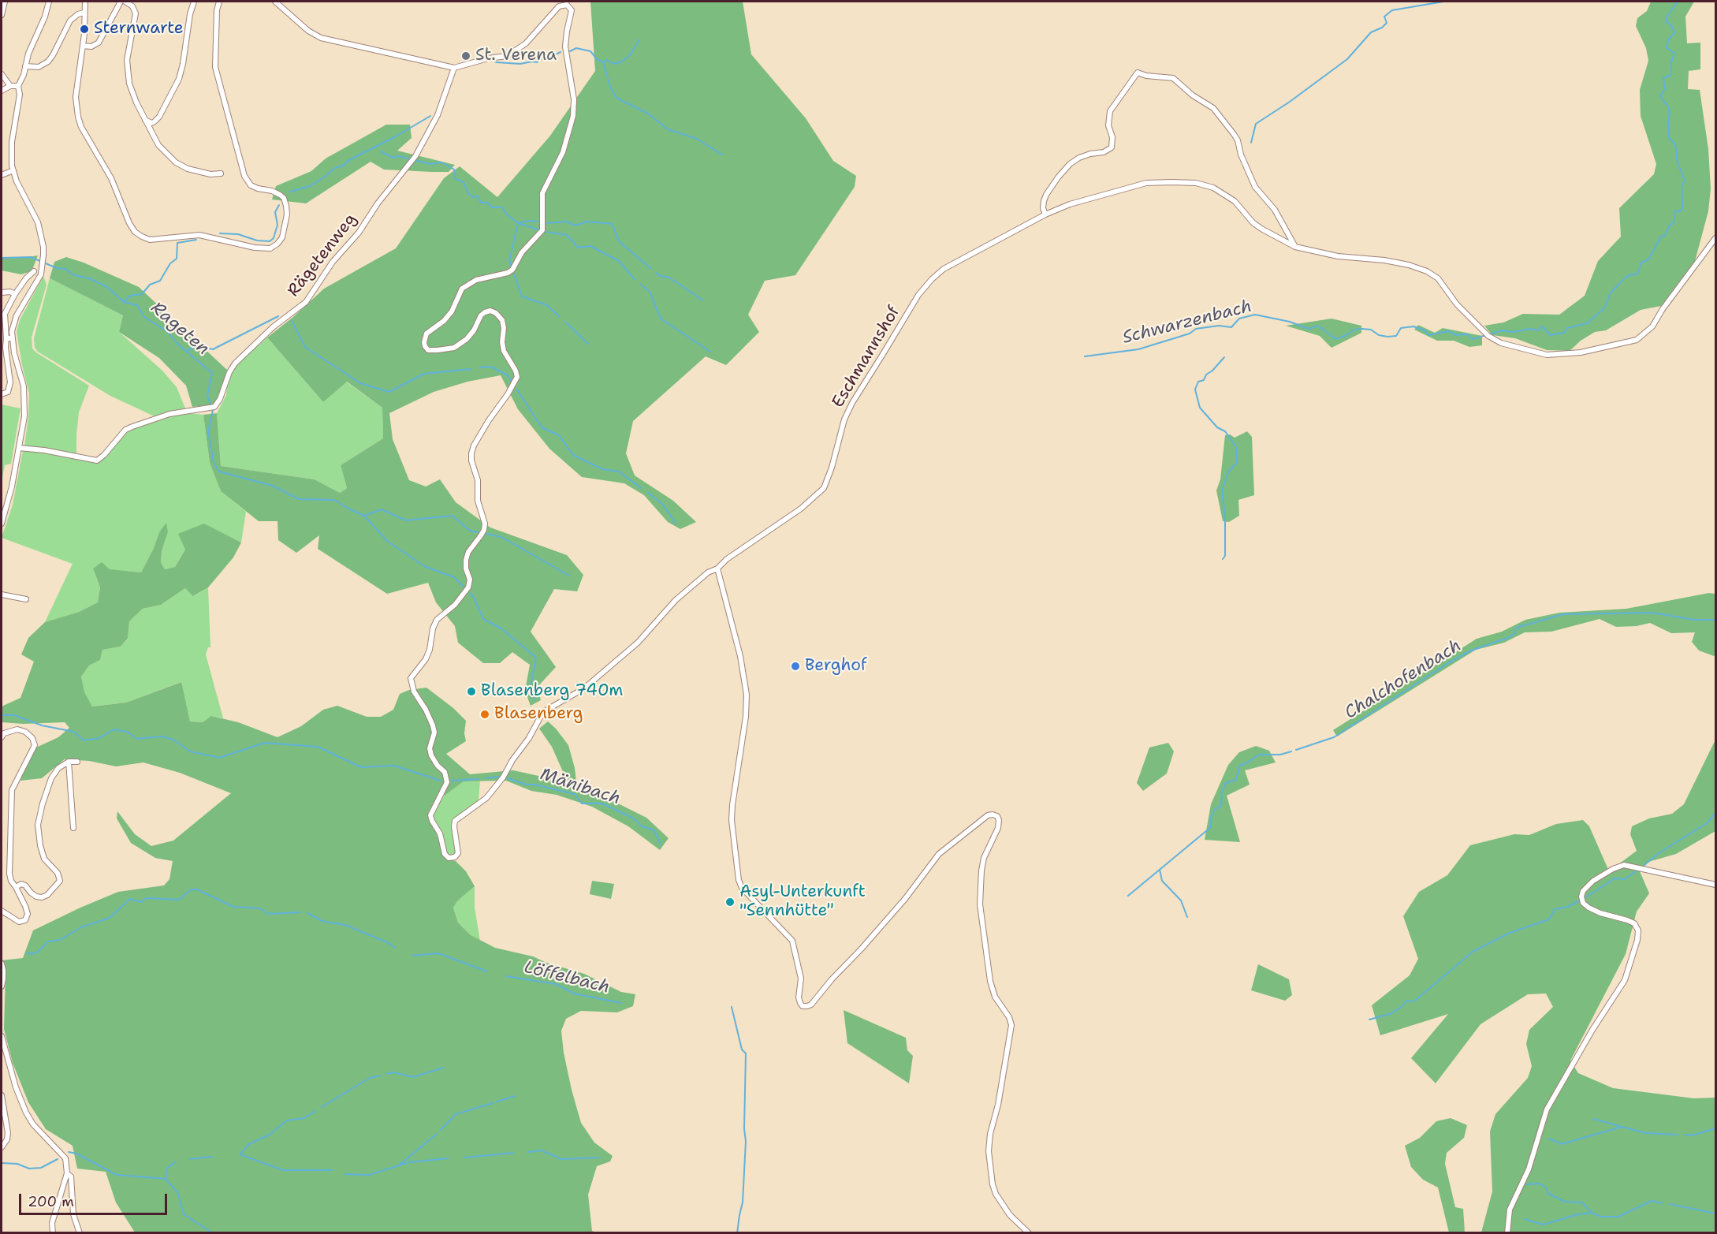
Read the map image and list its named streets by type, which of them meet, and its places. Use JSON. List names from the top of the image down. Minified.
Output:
{"streets":{"street":["Rägetenweg","Eschmannshof"]},"crossings":[["Rägetenweg","Eschmannshof"]],"water":["Schwarzenbach","Rageten","Chalchofenbach","Mänibach","Löffelbach"],"places":["Sternwarte","St. Verena","Berghof","Blasenberg 740m","Blasenberg","Asyl-Unterkunft \"Sennhütte\""],"scale_bar":"200 m"}
